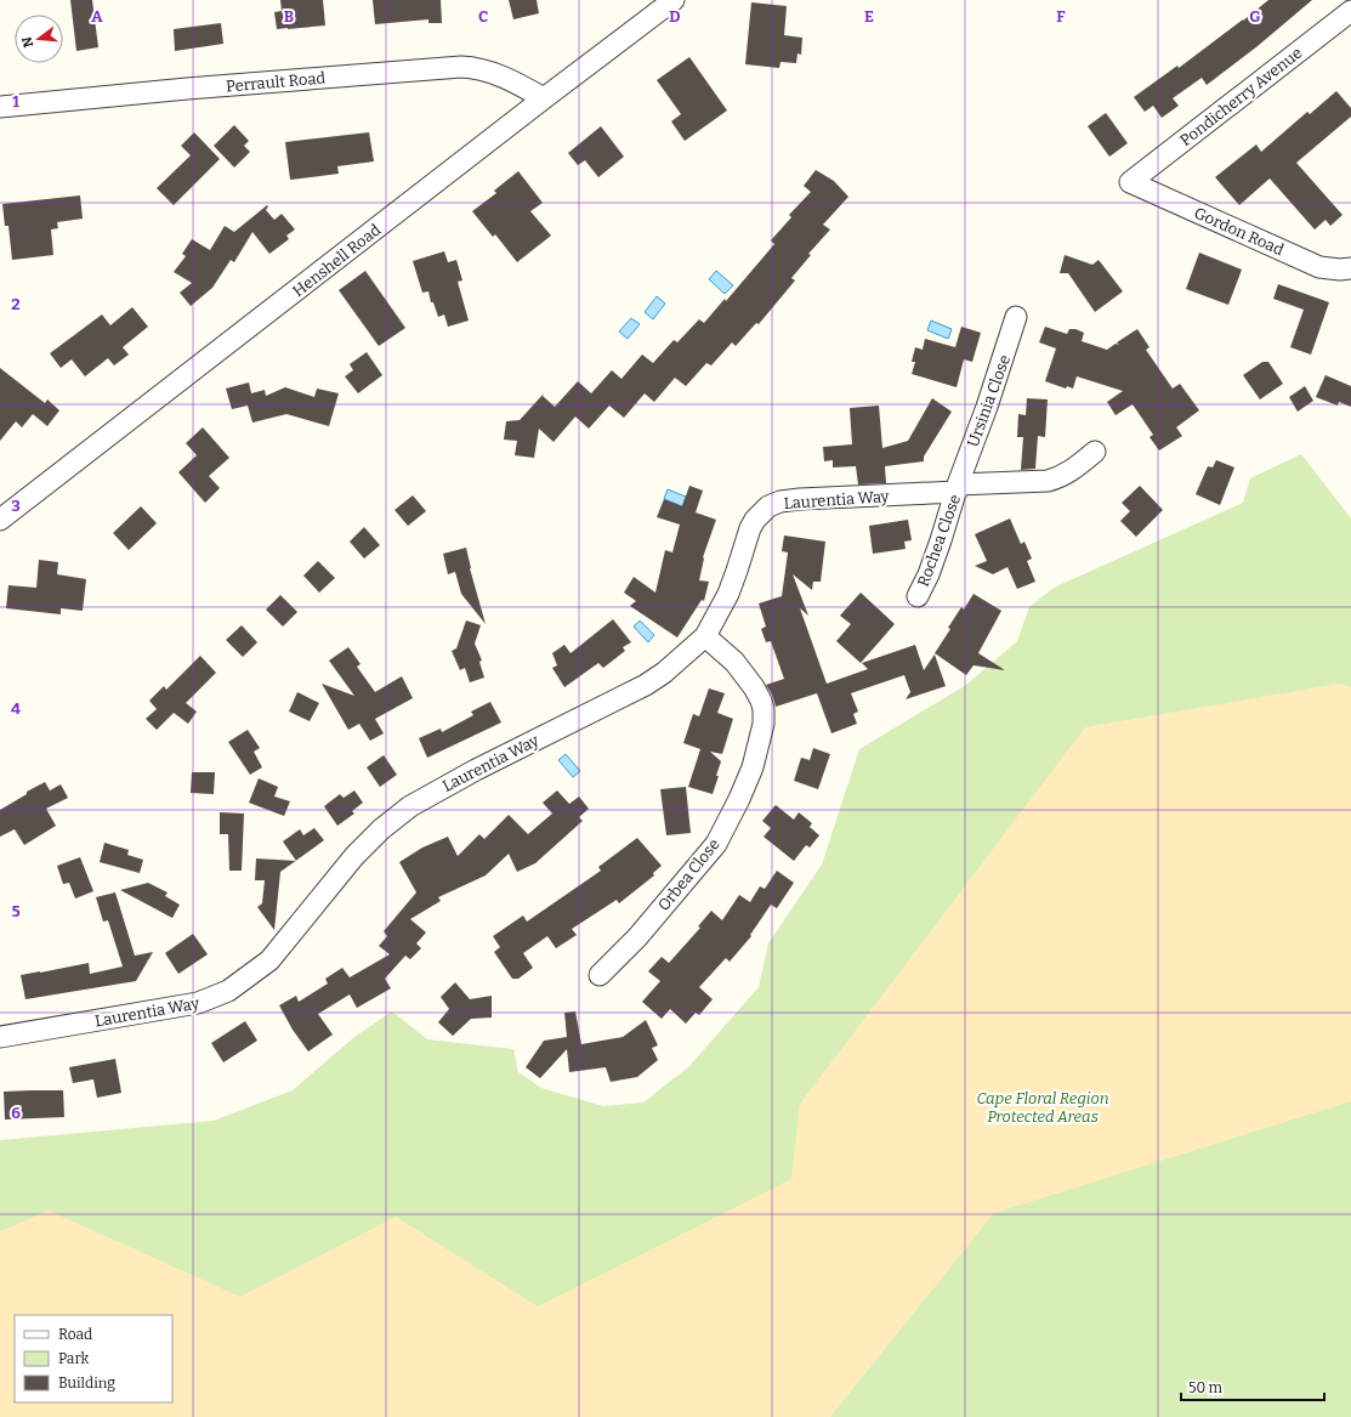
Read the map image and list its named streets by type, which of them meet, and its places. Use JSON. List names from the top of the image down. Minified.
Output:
{"streets":{"street":["Perrault Road","Pondicherry Avenue","Gordon Road","Henshell Road","Ursinia Close","Laurentia Way","Rochea Close","Orbea Close"]},"crossings":[["Perrault Road","Henshell Road"],["Pondicherry Avenue","Gordon Road"],["Ursinia Close","Laurentia Way"],["Ursinia Close","Rochea Close"],["Laurentia Way","Rochea Close"],["Laurentia Way","Orbea Close"]],"parks":["Cape Floral Region Protected Areas"],"legend":["Road","Park","Building"],"scale_bar":"50 m","north":"left","grid":{"columns":["A","B","C","D","E","F","G"],"rows":["1","2","3","4","5","6"]}}
